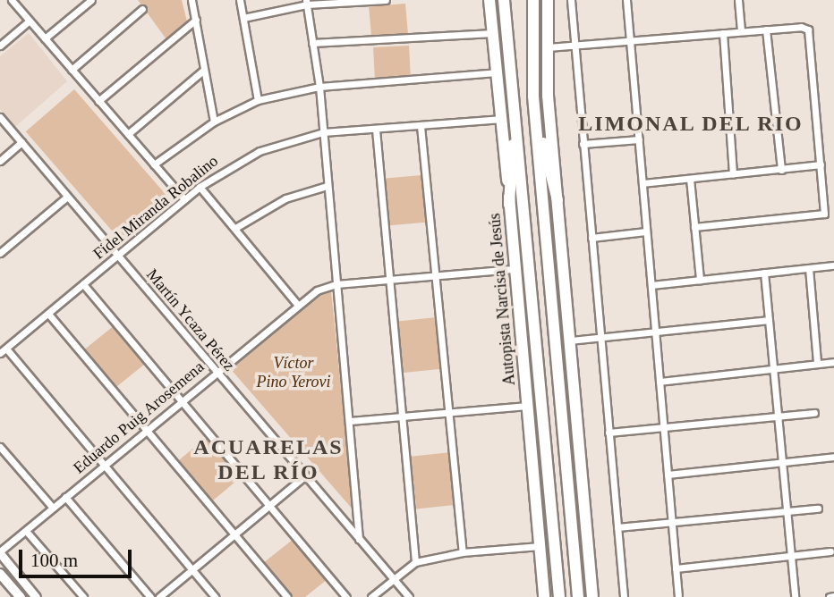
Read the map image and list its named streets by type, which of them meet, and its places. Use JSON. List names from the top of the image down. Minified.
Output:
{"streets":{"main road":["Autopista Narcisa de Jesús"],"street":["Fidel Miranda Robalino","Martín Ycaza Pérez","Eduardo Puig Arosemena"]},"crossings":[["Fidel Miranda Robalino","Autopista Narcisa de Jesús"],["Fidel Miranda Robalino","Martín Ycaza Pérez"],["Autopista Narcisa de Jesús","Eduardo Puig Arosemena"],["Martín Ycaza Pérez","Eduardo Puig Arosemena"]],"districts":["LIMONAL DEL RIO","ACUARELAS DEL RÍO"],"parks":["Víctor Pino Yerovi"],"scale_bar":"100 m"}
